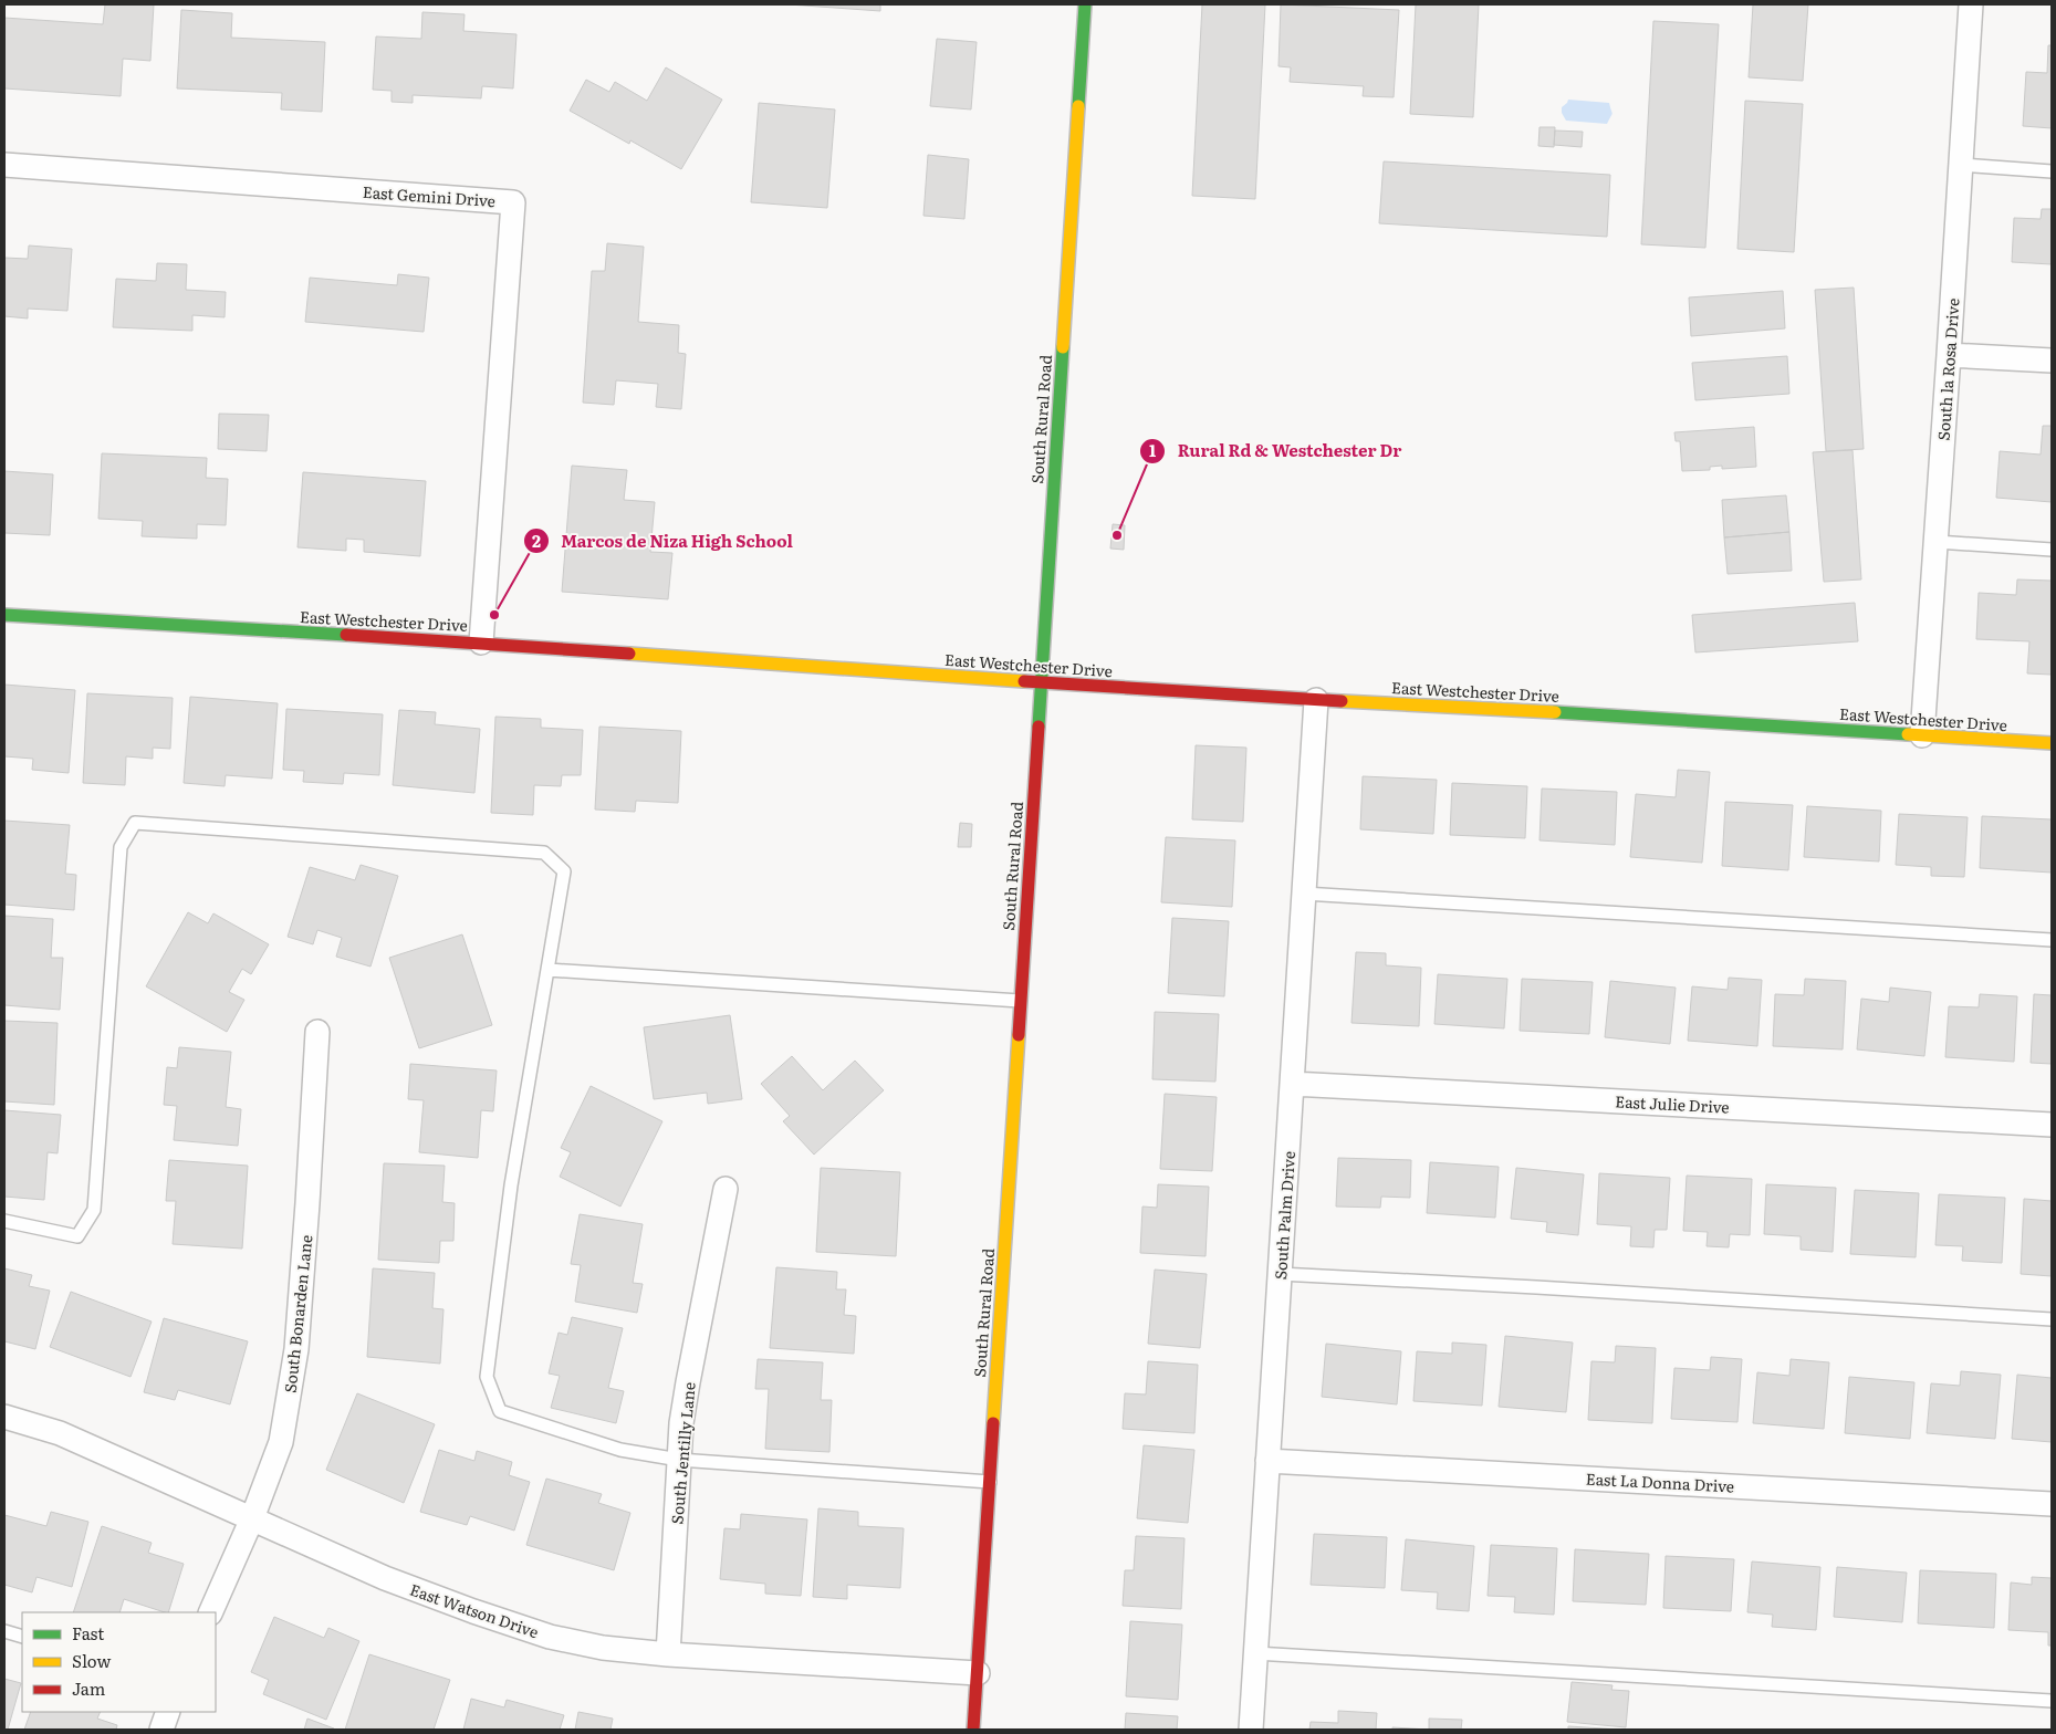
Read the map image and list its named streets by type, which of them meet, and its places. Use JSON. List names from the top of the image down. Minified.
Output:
{"streets":{"street":["East Gemini Drive","South la Rosa Drive","South Rural Road","East Westchester Drive","East Julie Drive","South Palm Drive","South Bonarden Lane","South Jentilly Lane","East La Donna Drive","East Watson Drive"]},"crossings":[["East Gemini Drive","East Westchester Drive"],["South la Rosa Drive","East Westchester Drive"],["South Rural Road","East Westchester Drive"],["South Rural Road","East Watson Drive"],["East Westchester Drive","South Palm Drive"],["East Julie Drive","South Palm Drive"],["South Palm Drive","East La Donna Drive"],["South Bonarden Lane","East Watson Drive"],["South Jentilly Lane","East Watson Drive"]],"places":["Rural Rd & Westchester Dr","Marcos de Niza High School"],"legend":["Fast","Slow","Jam"]}
